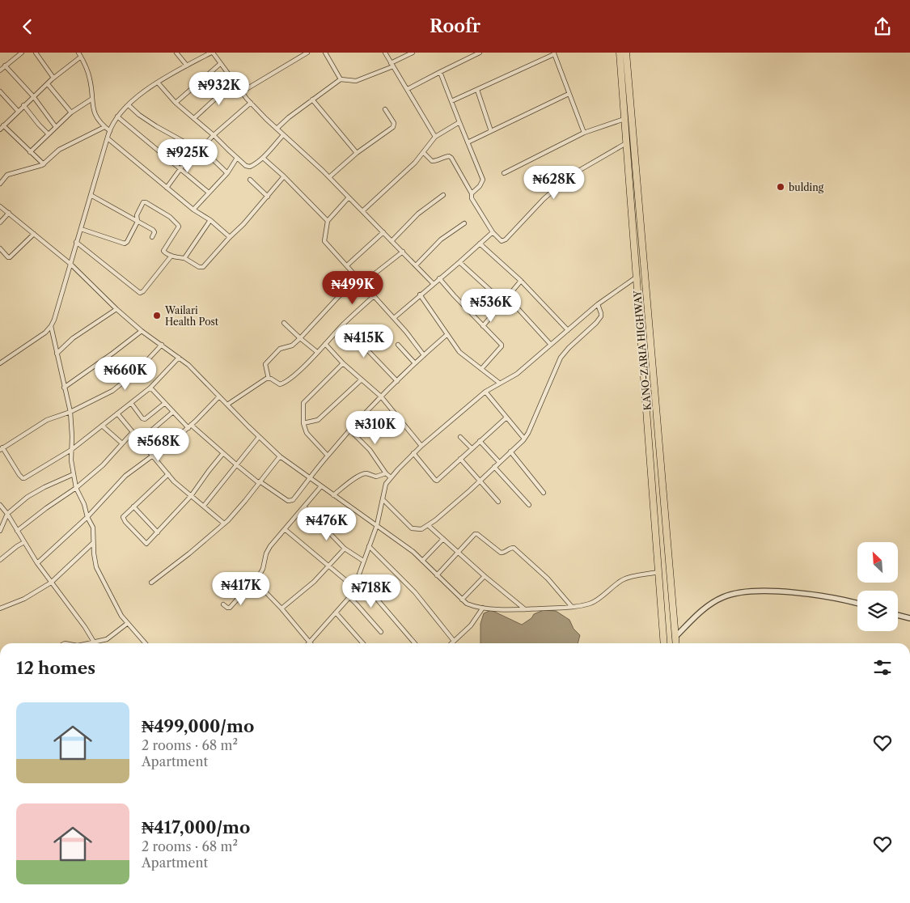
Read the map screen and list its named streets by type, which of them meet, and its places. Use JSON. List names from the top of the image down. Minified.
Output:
{"streets":{"highway":["KANO-ZARIA HIGHWAY"]},"places":["bulding","Wailari Health Post"],"north":"top left","page":{"header":"Roofr","price":["₦932K","₦925K","₦628K","₦499K","₦536K","₦415K","₦660K","₦310K","₦568K","₦476K","₦417K","₦718K"],"heading":"12 homes","list":[{"name":"₦499,000/mo","note":"2 rooms · 68 m² · Apartment"},{"name":"₦417,000/mo","note":"2 rooms · 68 m² · Apartment"}]}}
